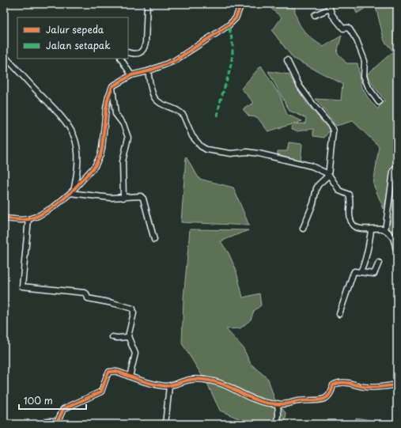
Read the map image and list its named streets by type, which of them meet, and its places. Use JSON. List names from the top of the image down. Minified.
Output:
{"legend":["Jalur sepeda","Jalan setapak"],"scale_bar":"100 m"}
